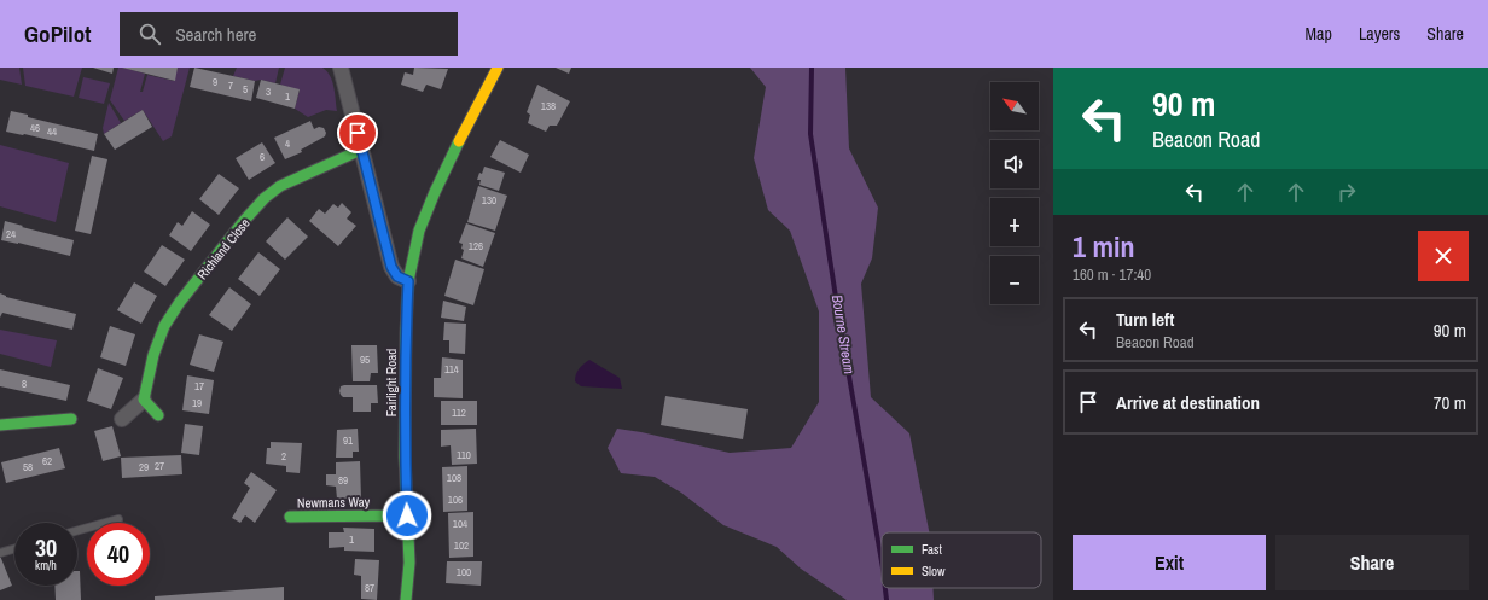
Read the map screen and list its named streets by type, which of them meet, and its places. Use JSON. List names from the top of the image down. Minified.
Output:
{"streets":{"street":["Richland Close","Fairlight Road","Newmans Way"]},"crossings":[["Fairlight Road","Newmans Way"]],"water":["Bourne Stream"],"house_numbers":["9","7","5","3","1","138","46","44","4","6","130","24","126","95","114","8","17","19","112","91","110","2","62","27","58","29","108","89","106","104","1","102","100","87"],"legend":["Fast","Slow"],"north":"top left","page":{"header":"GoPilot","search":"Search here","nav":["Map","Layers","Share"],"turn":["90 m","Beacon Road"],"map_buttons":["+","−"],"heading":["1 min","160 m · 17:40"],"list":[{"name":"Turn left","note":"Beacon Road","value":"90 m"},{"name":"Arrive at destination","value":"70 m"}],"speed":"30 km/h","limit":"40","buttons":["Exit","Share"]}}
